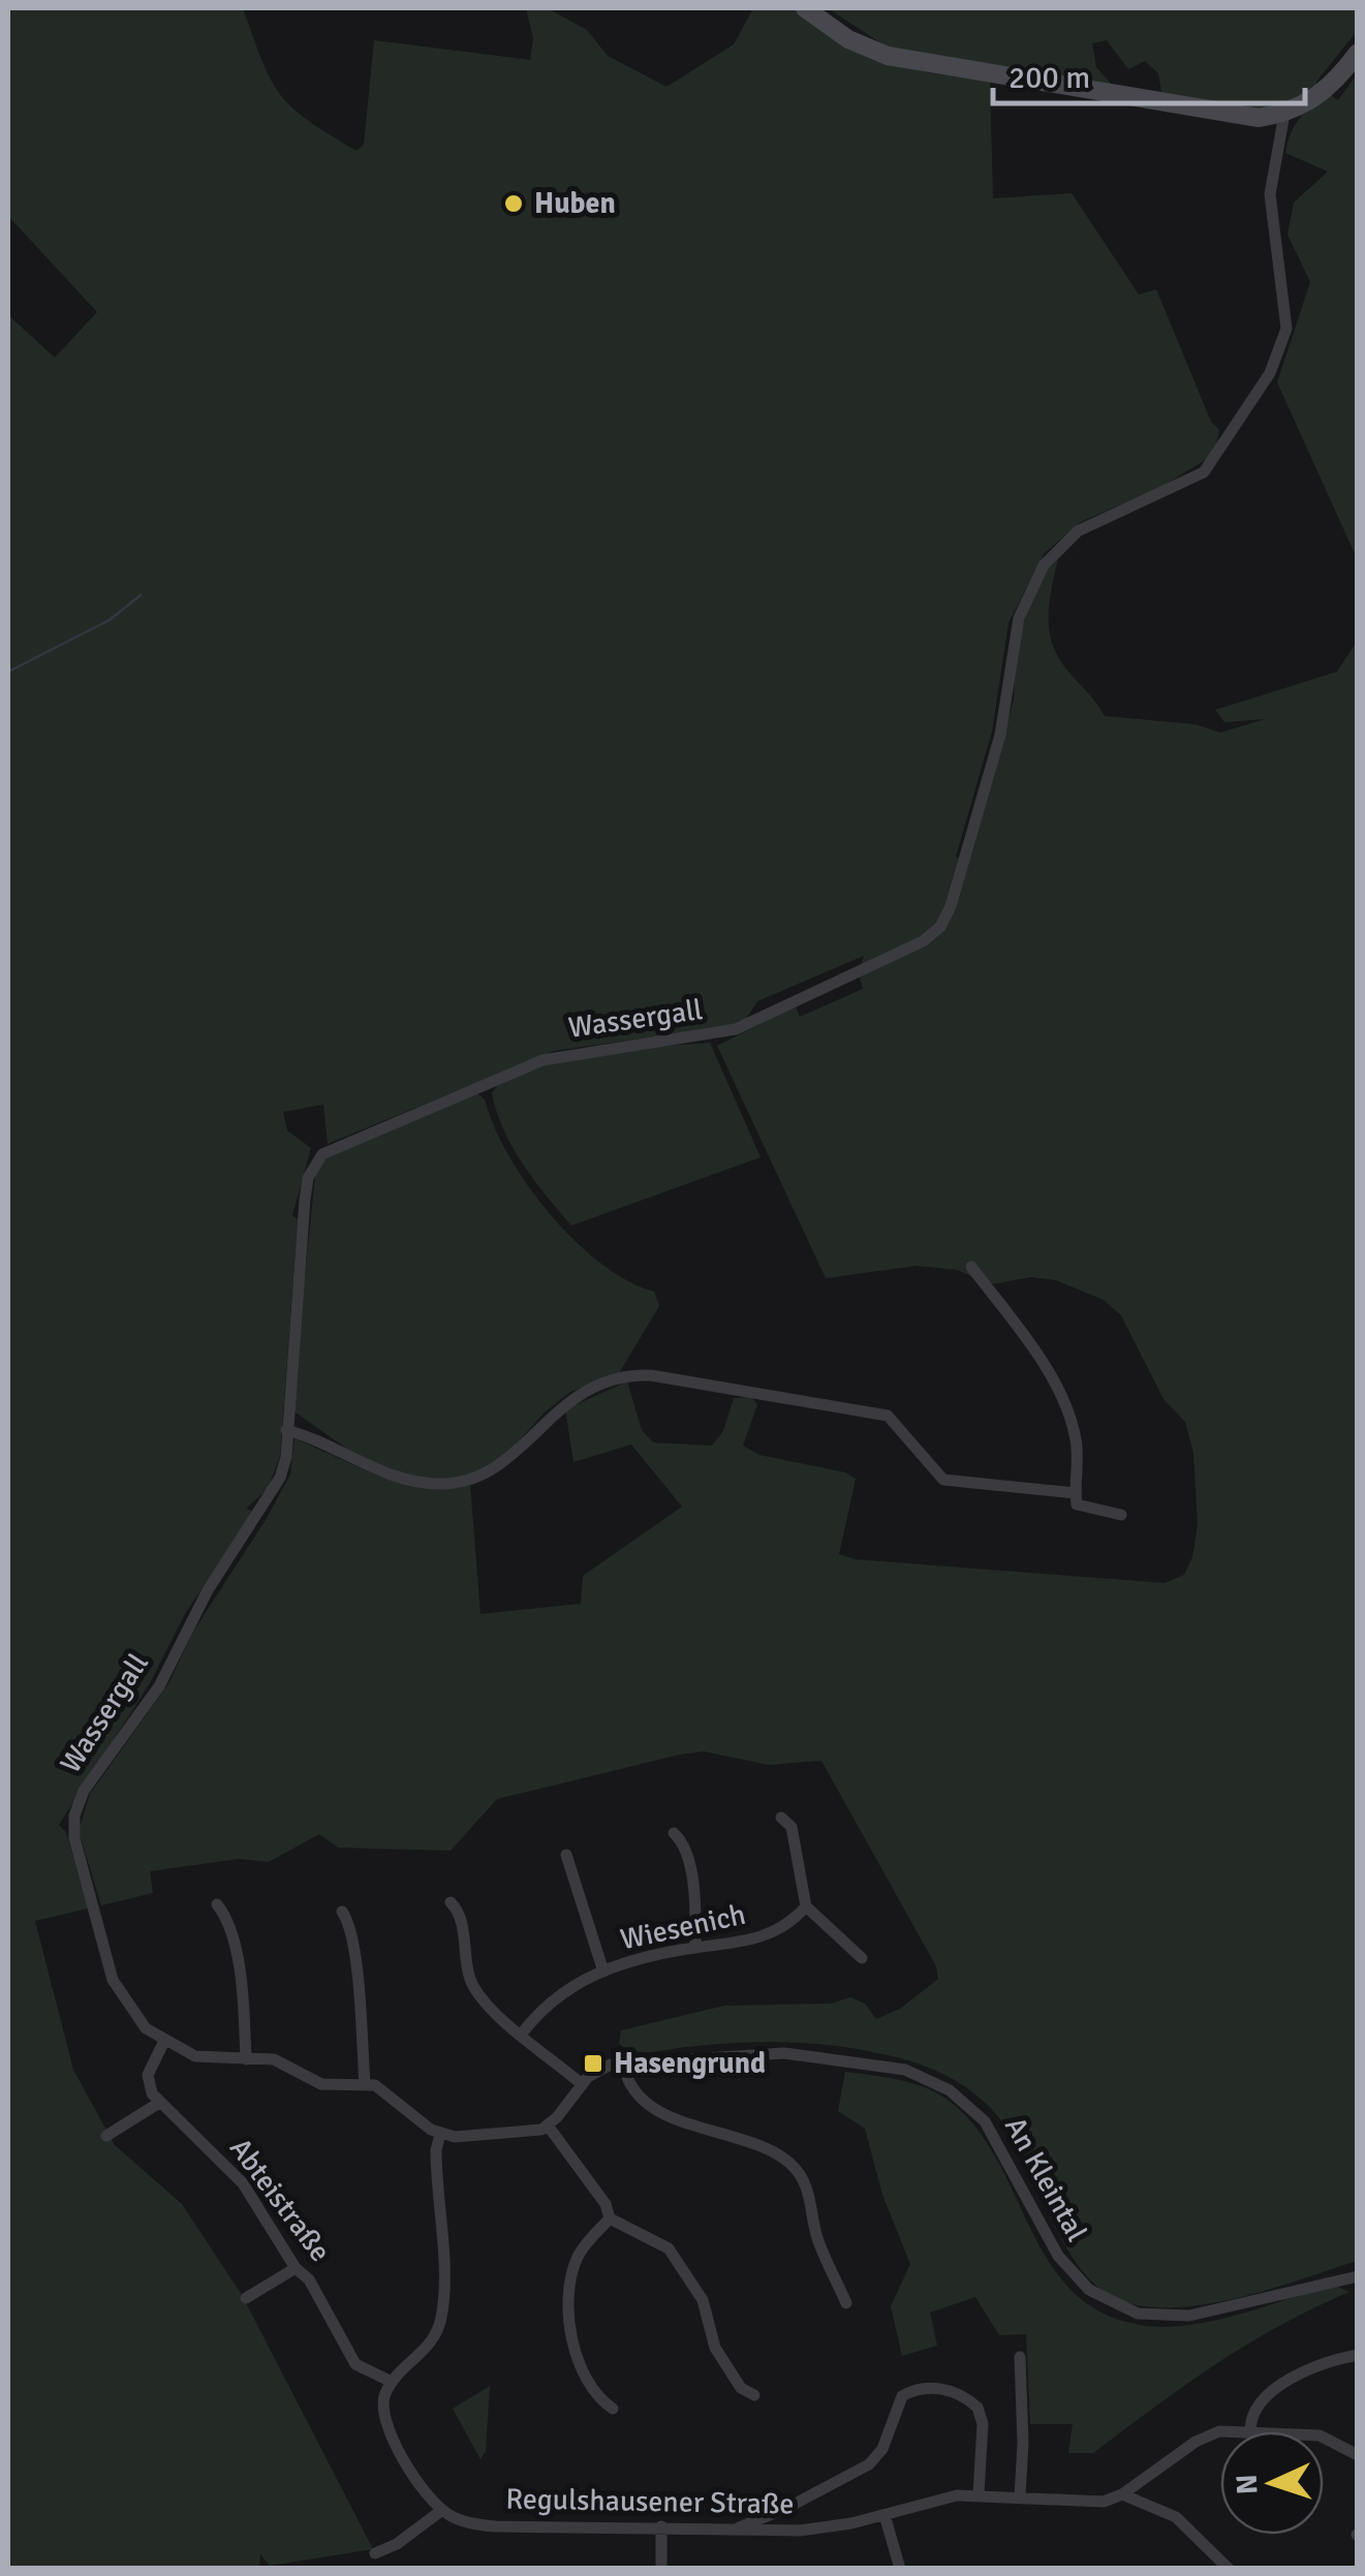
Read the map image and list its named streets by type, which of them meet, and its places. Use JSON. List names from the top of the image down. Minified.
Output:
{"streets":{"street":["Wassergall","Wiesenich","An Kleintal","Abteistraße","Regulshausener Straße"]},"places":{"other":["Huben"],"transit":["Hasengrund"]},"scale_bar":"200 m","north":"left"}
